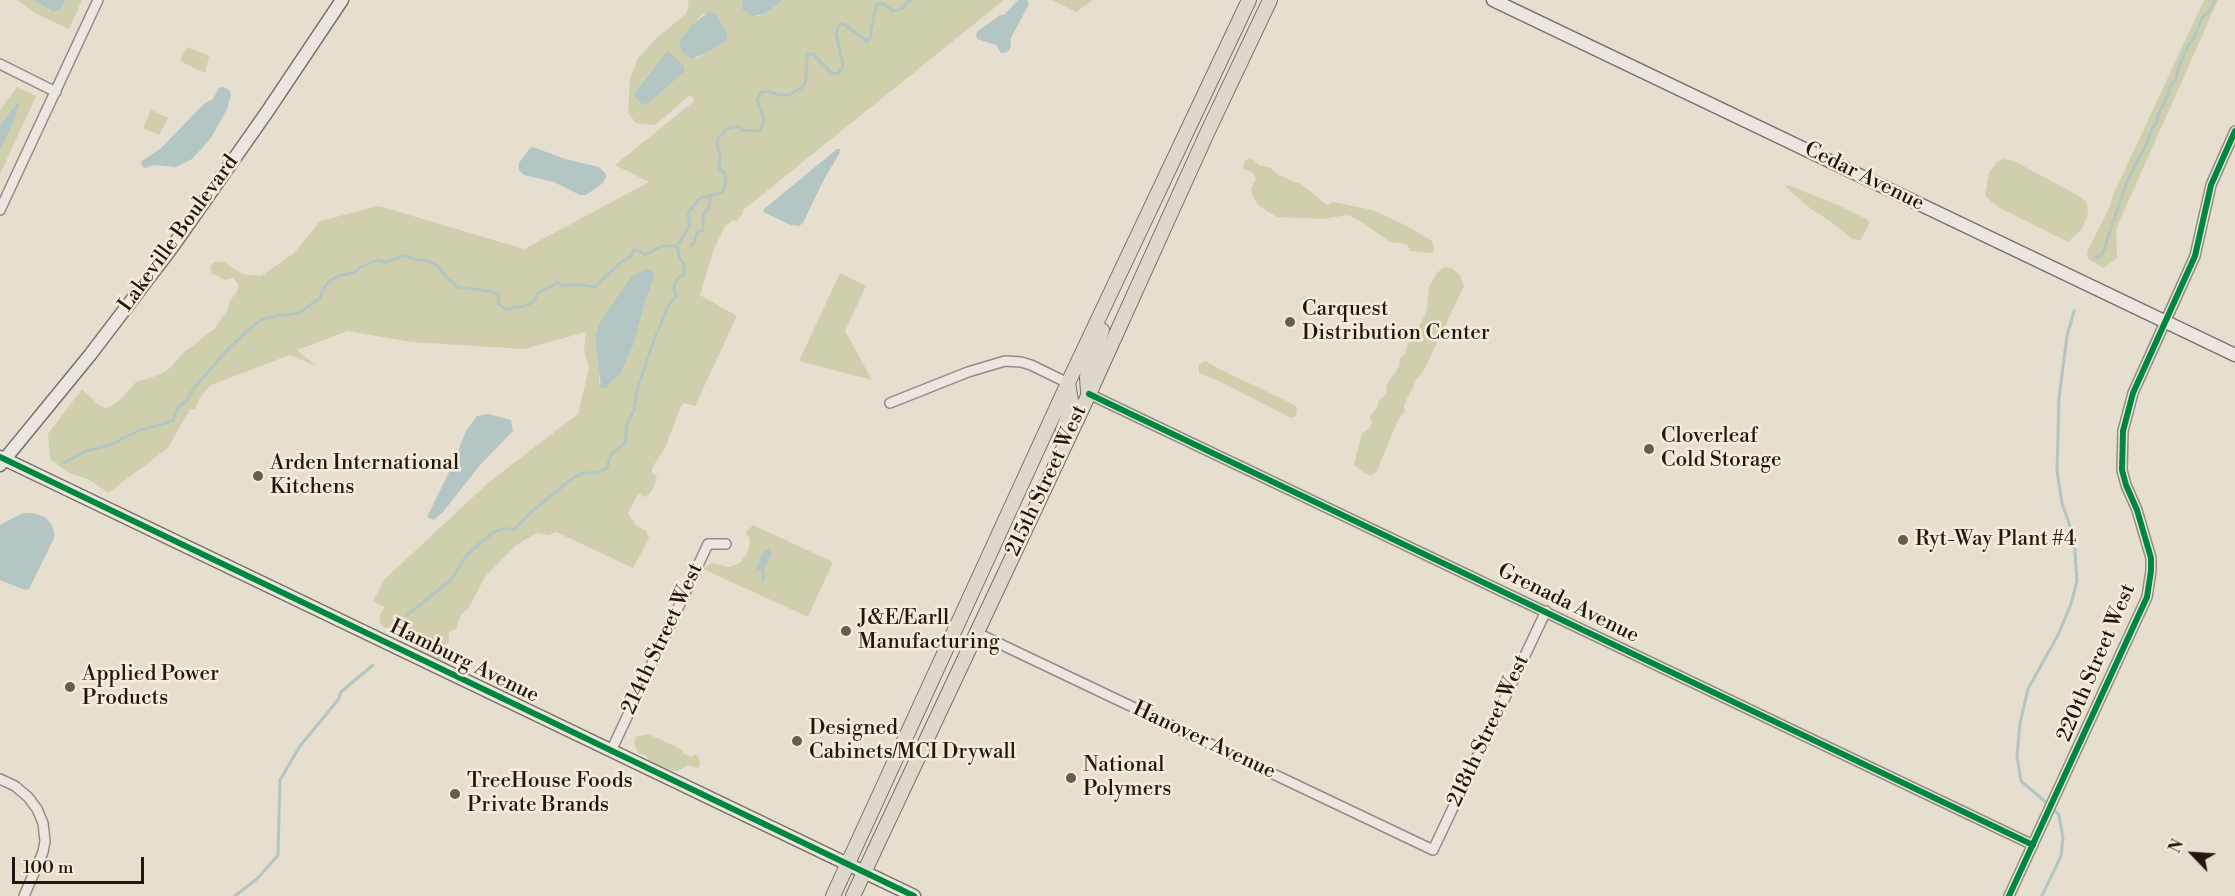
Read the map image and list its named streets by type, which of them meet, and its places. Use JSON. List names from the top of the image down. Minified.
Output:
{"streets":{"main road":["215th Street West"],"street":["Cedar Avenue","Lakeville Boulevard","Grenada Avenue","214th Street West","Hamburg Avenue","220th Street West","218th Street West","Hanover Avenue"]},"crossings":[["Cedar Avenue","220th Street West"],["Lakeville Boulevard","Hamburg Avenue"],["215th Street West","Grenada Avenue"],["215th Street West","Hamburg Avenue"],["215th Street West","Hanover Avenue"],["Grenada Avenue","220th Street West"],["Grenada Avenue","218th Street West"],["214th Street West","Hamburg Avenue"],["218th Street West","Hanover Avenue"]],"places":["Carquest Distribution Center","Cloverleaf Cold Storage","Arden International Kitchens","Ryt-Way Plant #4","J&E/Earll Manufacturing","Applied Power Products","Designed Cabinets/MCI Drywall","National Polymers","TreeHouse Foods Private Brands"],"scale_bar":"100 m","north":"top left"}
